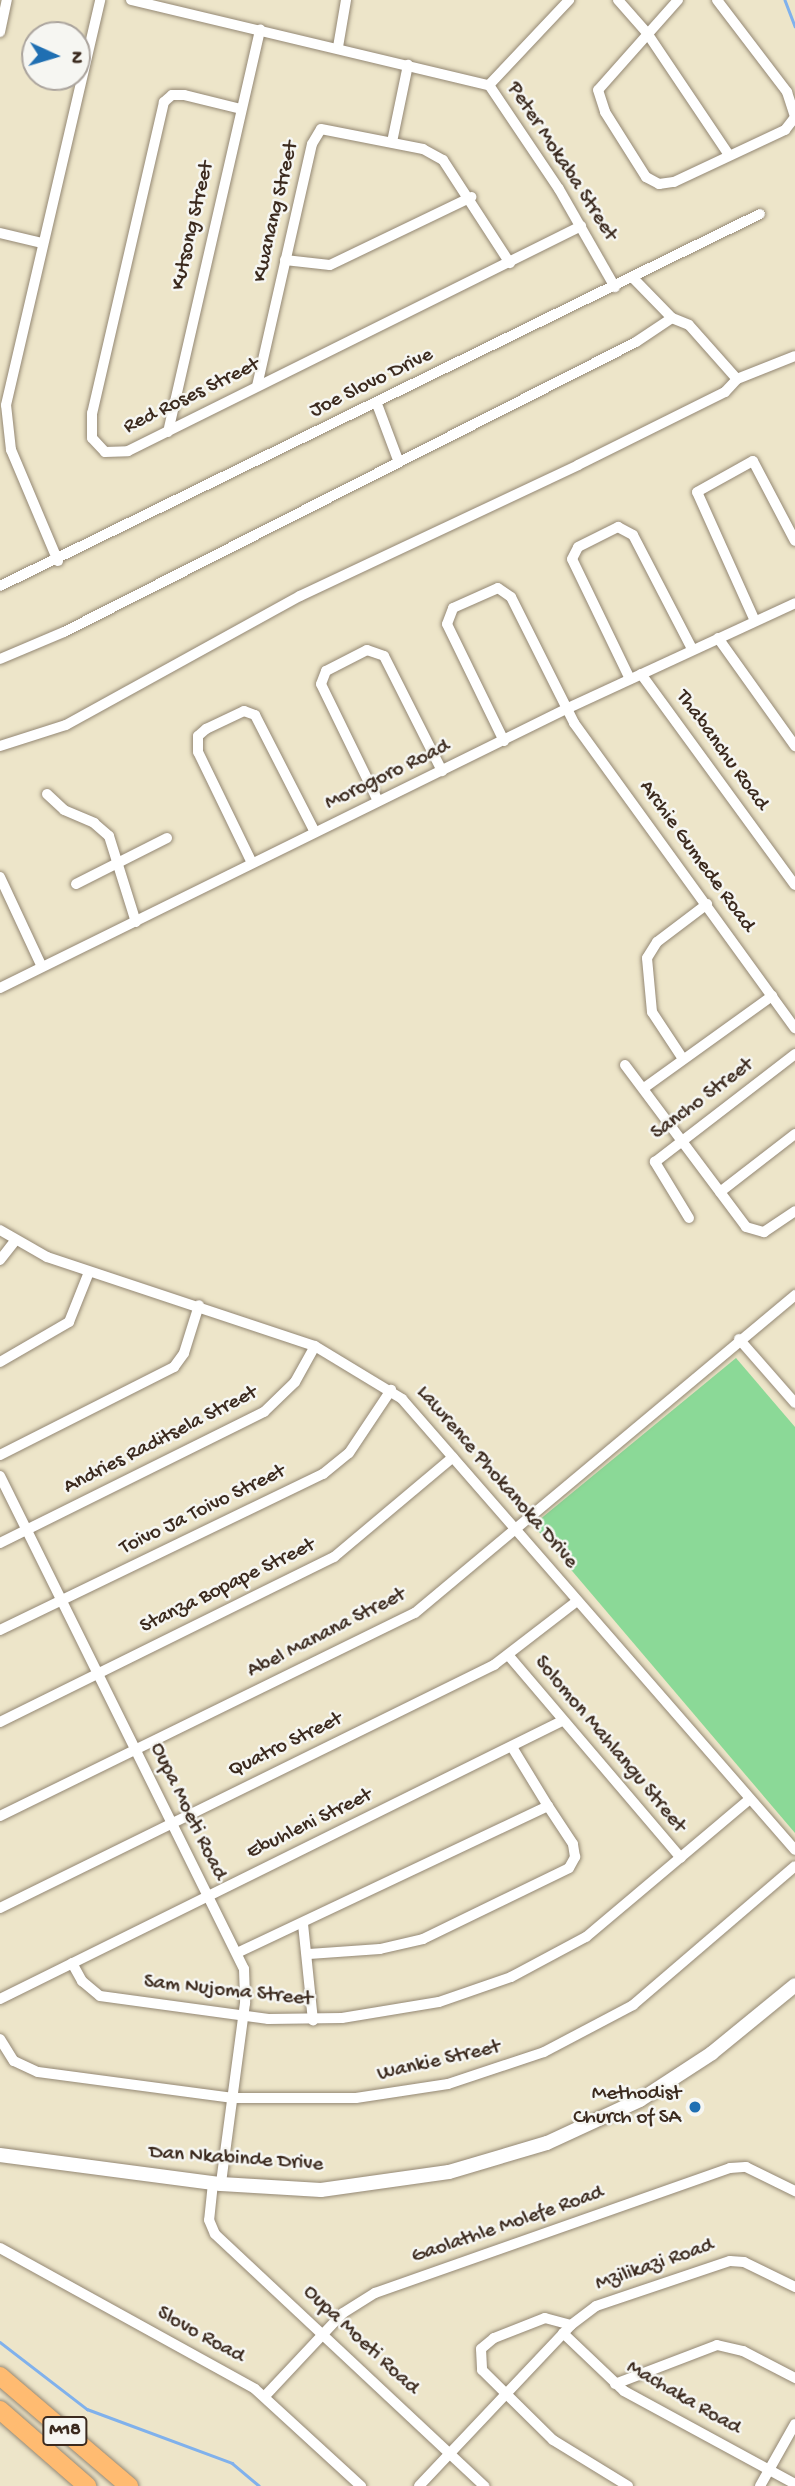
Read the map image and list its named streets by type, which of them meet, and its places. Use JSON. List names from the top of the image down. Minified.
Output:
{"streets":{"main road":["M18"],"street":["Peter Mokaba Street","Kwanang Street","Kutsong Street","Joe Slovo Drive","Red Roses Street","Thabanchu Road","Morogoro Road","Archie Gumede Road","Sancho Street","Andries Raditsela Street","Lawrence Phokanoka Drive","Toivo Ja Toivo Street","Stanza Bopape Street","Abel Manana Street","Solomon Mahlangu Street","Quatro Street","Oupa Moeti Road","Ebuhleni Street","Sam Nujoma Street","Wankie Street","Dan Nkabinde Drive","Gaolathle Molefe Road","Mzilikazi Road","Slovo Road","Machaka Road"]},"crossings":[["Peter Mokaba Street","Kutsong Street"],["Peter Mokaba Street","Joe Slovo Drive"],["Peter Mokaba Street","Red Roses Street"],["Kwanang Street","Red Roses Street"],["Kutsong Street","Red Roses Street"],["Thabanchu Road","Morogoro Road"],["Morogoro Road","Archie Gumede Road"],["Andries Raditsela Street","Lawrence Phokanoka Drive"],["Andries Raditsela Street","Oupa Moeti Road"],["Lawrence Phokanoka Drive","Toivo Ja Toivo Street"],["Lawrence Phokanoka Drive","Stanza Bopape Street"],["Lawrence Phokanoka Drive","Abel Manana Street"],["Lawrence Phokanoka Drive","Quatro Street"],["Lawrence Phokanoka Drive","Sam Nujoma Street"],["Toivo Ja Toivo Street","Oupa Moeti Road"],["Stanza Bopape Street","Oupa Moeti Road"],["Abel Manana Street","Oupa Moeti Road"],["Solomon Mahlangu Street","Quatro Street"],["Solomon Mahlangu Street","Ebuhleni Street"],["Solomon Mahlangu Street","Sam Nujoma Street"],["Quatro Street","Oupa Moeti Road"],["Oupa Moeti Road","Ebuhleni Street"],["Oupa Moeti Road","Sam Nujoma Street"],["Oupa Moeti Road","Wankie Street"],["Oupa Moeti Road","Dan Nkabinde Drive"],["Oupa Moeti Road","Gaolathle Molefe Road"],["Oupa Moeti Road","Mzilikazi Road"],["Ebuhleni Street","Sam Nujoma Street"],["Gaolathle Molefe Road","Slovo Road"],["Mzilikazi Road","Machaka Road"]],"places":["Methodist Church of SA"],"north":"right"}
